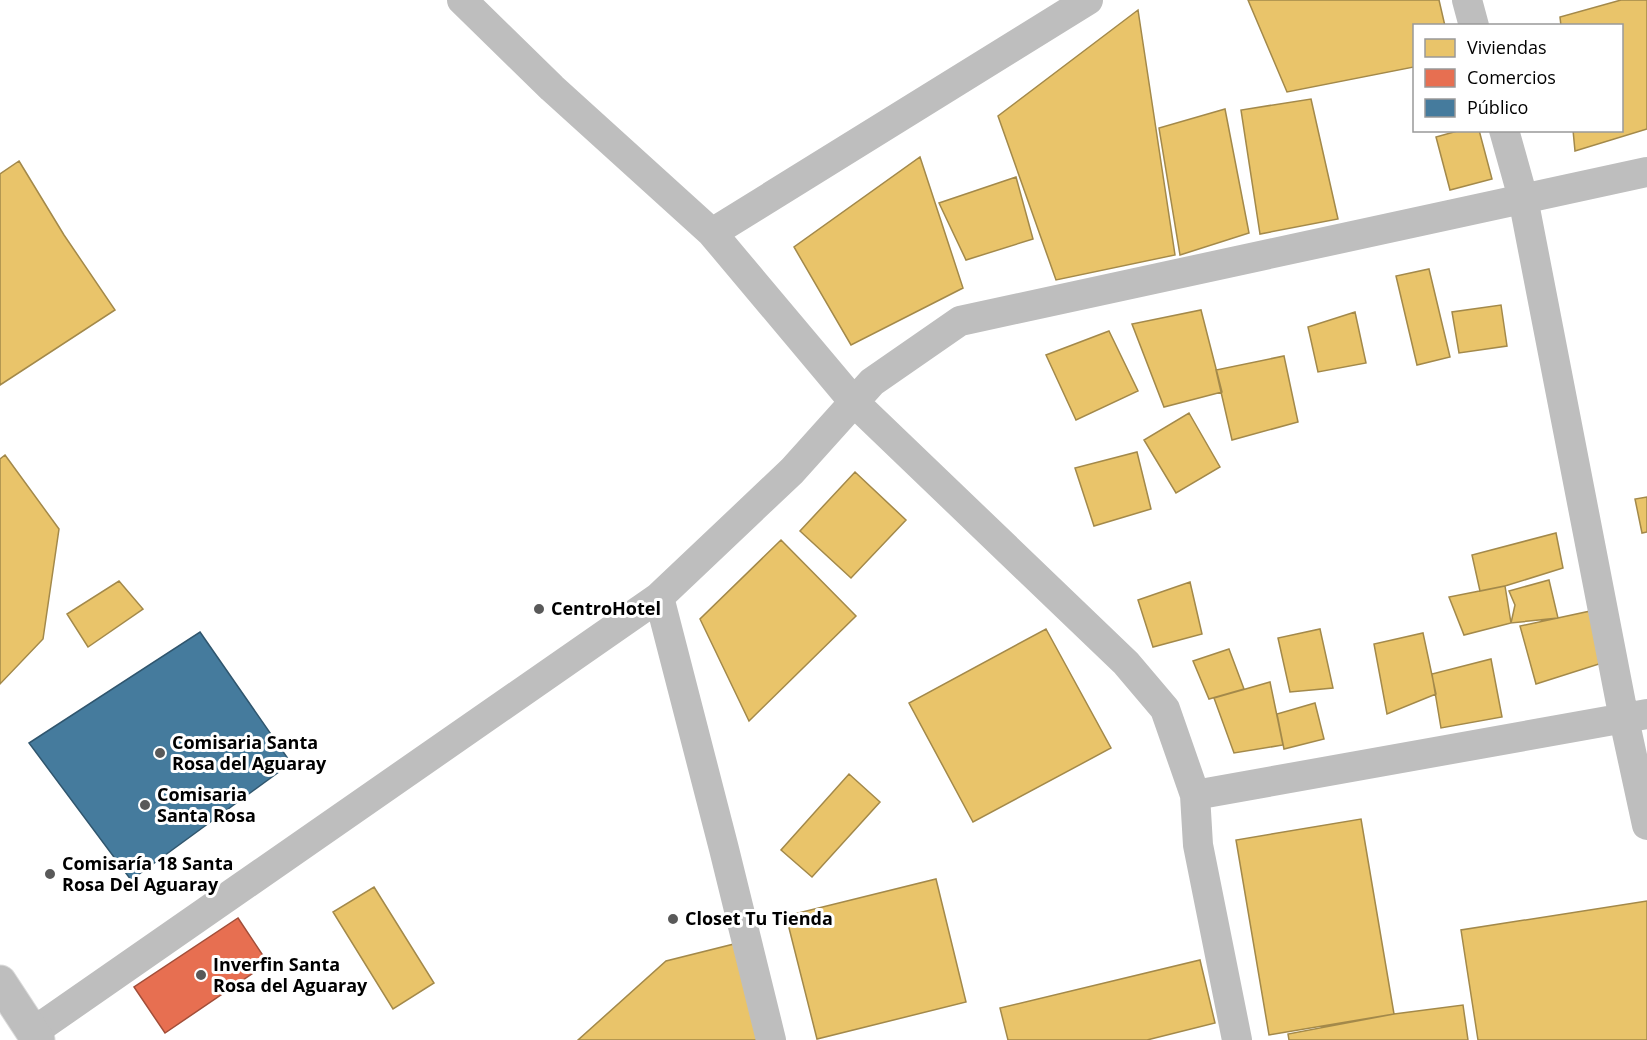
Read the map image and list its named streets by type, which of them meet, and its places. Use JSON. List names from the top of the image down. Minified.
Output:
{"places":["CentroHotel","Comisaria Santa Rosa del Aguaray","Comisaria Santa Rosa","Comisaría 18 Santa Rosa Del Aguaray","Closet Tu Tienda","Inverfin Santa Rosa del Aguaray"],"legend":["Viviendas","Comercios","Público"]}
